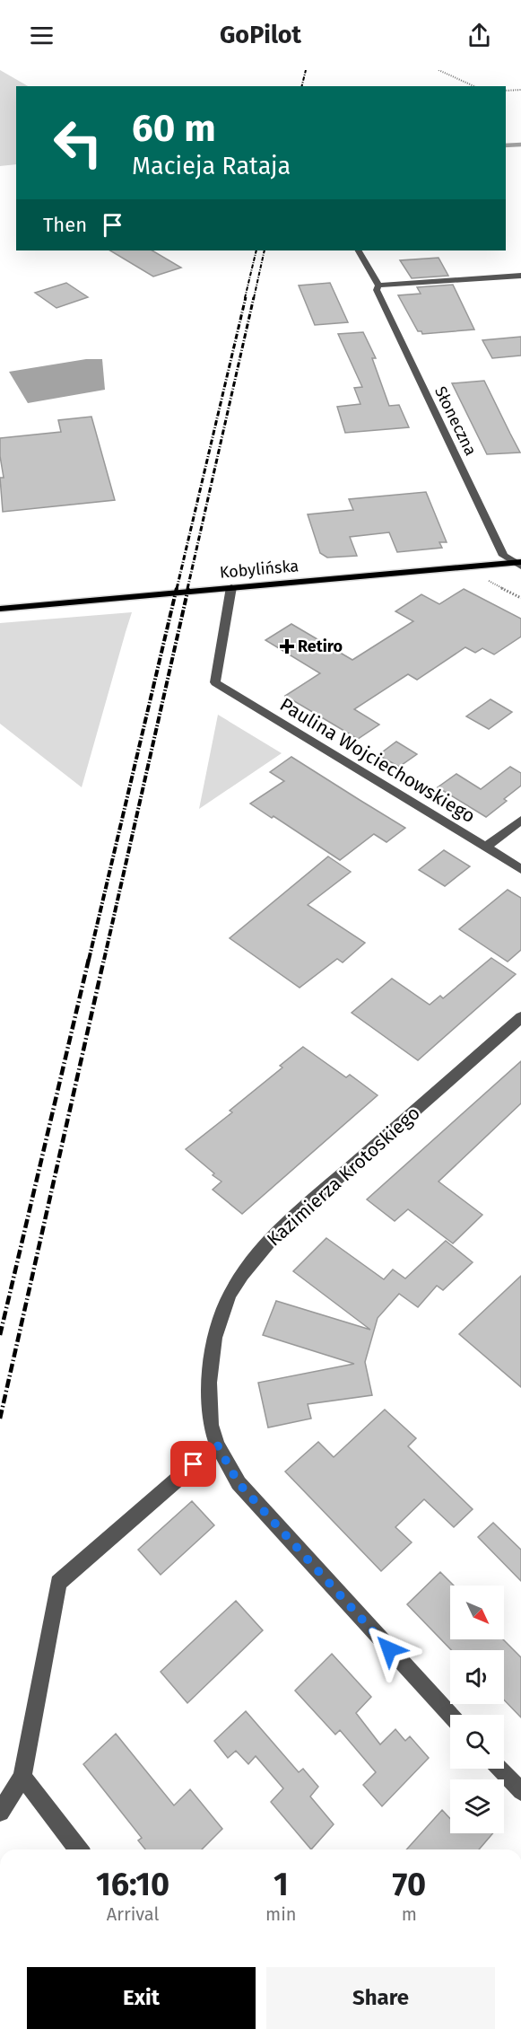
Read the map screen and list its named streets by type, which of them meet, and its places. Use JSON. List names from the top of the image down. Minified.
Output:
{"streets":{"main road":["Kobylińska"],"street":["Słoneczna","Paulina Wojciechowskiego","Kazimierza Krotoskiego"]},"crossings":[["Słoneczna","Kobylińska"],["Kobylińska","Paulina Wojciechowskiego"]],"places":{"health":["Retiro"]},"north":"bottom right","page":{"header":"GoPilot","turn":["60 m","Macieja Rataja"],"then":"Then","eta":["16:10","Arrival","1","min","70","m"],"buttons":["Exit","Share"]}}
